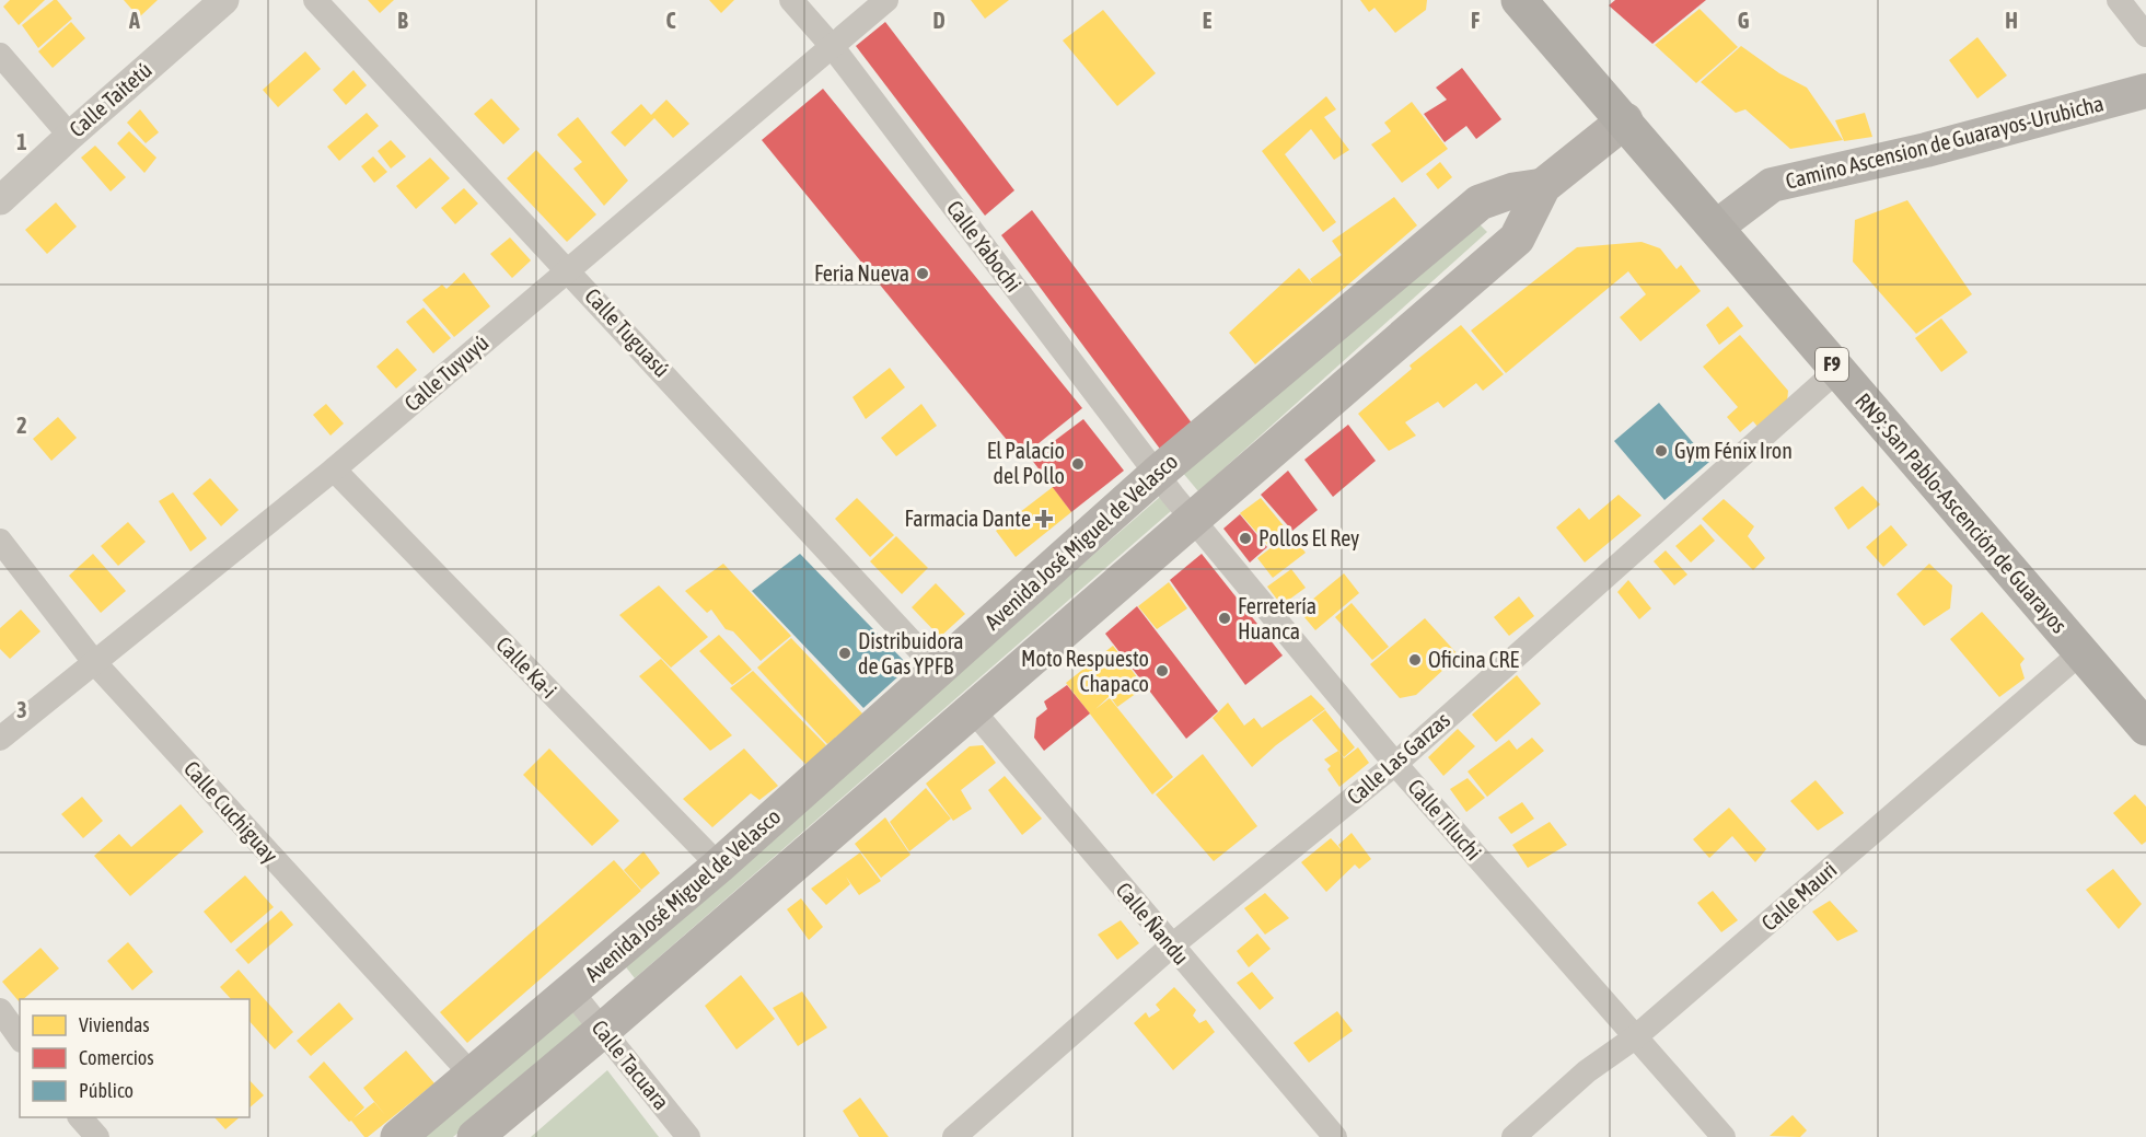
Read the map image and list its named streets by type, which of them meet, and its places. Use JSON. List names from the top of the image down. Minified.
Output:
{"streets":{"highway":["F9","RN9: San Pablo-Ascención de Guarayos"],"main road":["Camino Ascension de Guarayos-Urubicha","Avenida José Miguel de Velasco"],"street":["Calle Taitetú","Calle Yabochi","Calle Tuguasú","Calle Tuyuyú","Calle Ka-i","Calle Las Garzas","Calle Cuchiguay","Calle Tiluchi","Calle Mauri","Calle Ñandu","Calle Tacuara"]},"crossings":[["Camino Ascension de Guarayos-Urubicha","RN9: San Pablo-Ascención de Guarayos"],["Calle Yabochi","Calle Tuyuyú"],["Calle Yabochi","Avenida José Miguel de Velasco"],["Calle Yabochi","Calle Tiluchi"],["Calle Tuguasú","Calle Tuyuyú"],["Calle Tuguasú","Avenida José Miguel de Velasco"],["Calle Tuyuyú","Calle Ka-i"],["Calle Tuyuyú","Calle Cuchiguay"],["RN9: San Pablo-Ascención de Guarayos","Avenida José Miguel de Velasco"],["RN9: San Pablo-Ascención de Guarayos","Calle Las Garzas"],["RN9: San Pablo-Ascención de Guarayos","Calle Mauri"],["Avenida José Miguel de Velasco","Calle Ka-i"],["Avenida José Miguel de Velasco","Calle Cuchiguay"],["Avenida José Miguel de Velasco","Calle Tiluchi"],["Avenida José Miguel de Velasco","Calle Ñandu"],["Avenida José Miguel de Velasco","Calle Tacuara"],["Calle Las Garzas","Calle Tiluchi"],["Calle Las Garzas","Calle Ñandu"],["Calle Tiluchi","Calle Mauri"]],"places":{"other":["Feria Nueva","Gym Fénix Iron","El Palacio del Pollo","Pollos El Rey","Ferretería Huanca","Distribuidora de Gas YPFB","Oficina CRE","Moto Respuesto Chapaco"],"health":["Farmacia Dante"]},"legend":["Viviendas","Comercios","Público"],"grid":{"columns":["A","B","C","D","E","F","G","H"],"rows":["1","2","3"]}}
